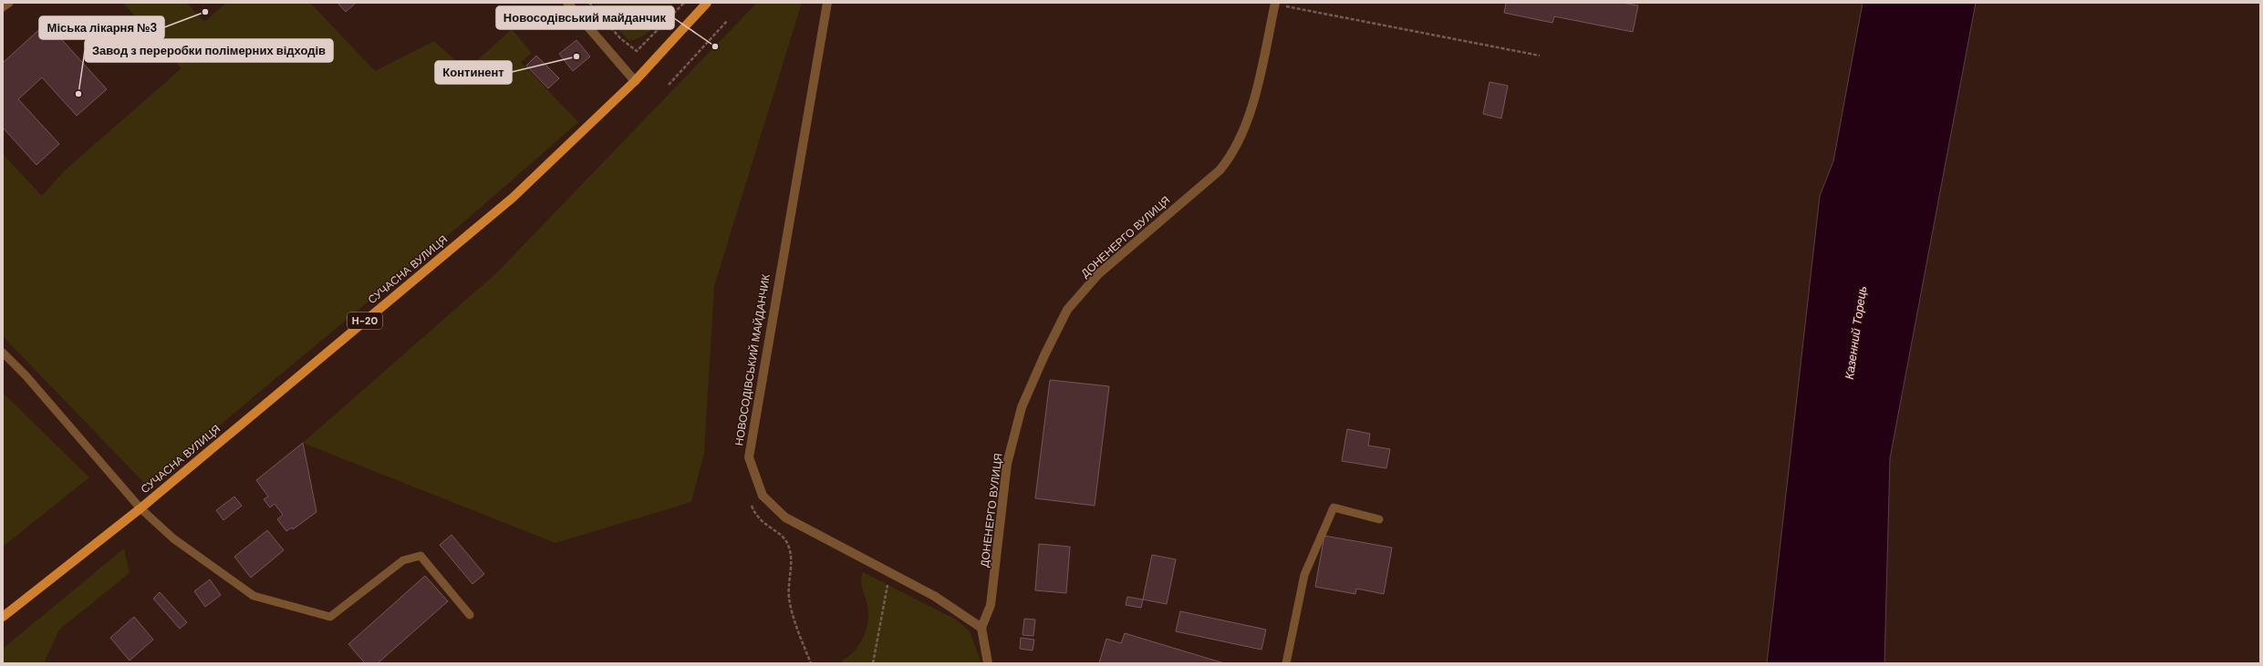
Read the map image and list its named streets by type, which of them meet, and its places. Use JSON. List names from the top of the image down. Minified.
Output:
{"streets":{"main road":["СУЧАСНА ВУЛИЦЯ","Н-20"],"street":["ДОНЕНЕРГО ВУЛИЦЯ","НОВОСОДІВСЬКИЙ МАЙДАНЧИК"]},"crossings":[["ДОНЕНЕРГО ВУЛИЦЯ","НОВОСОДІВСЬКИЙ МАЙДАНЧИК"]],"water":["Казенний Торець"],"places":["Міська лікарня №3","Новосодівський майданчик","Континент","Завод з переробки полімерних відходів"]}
